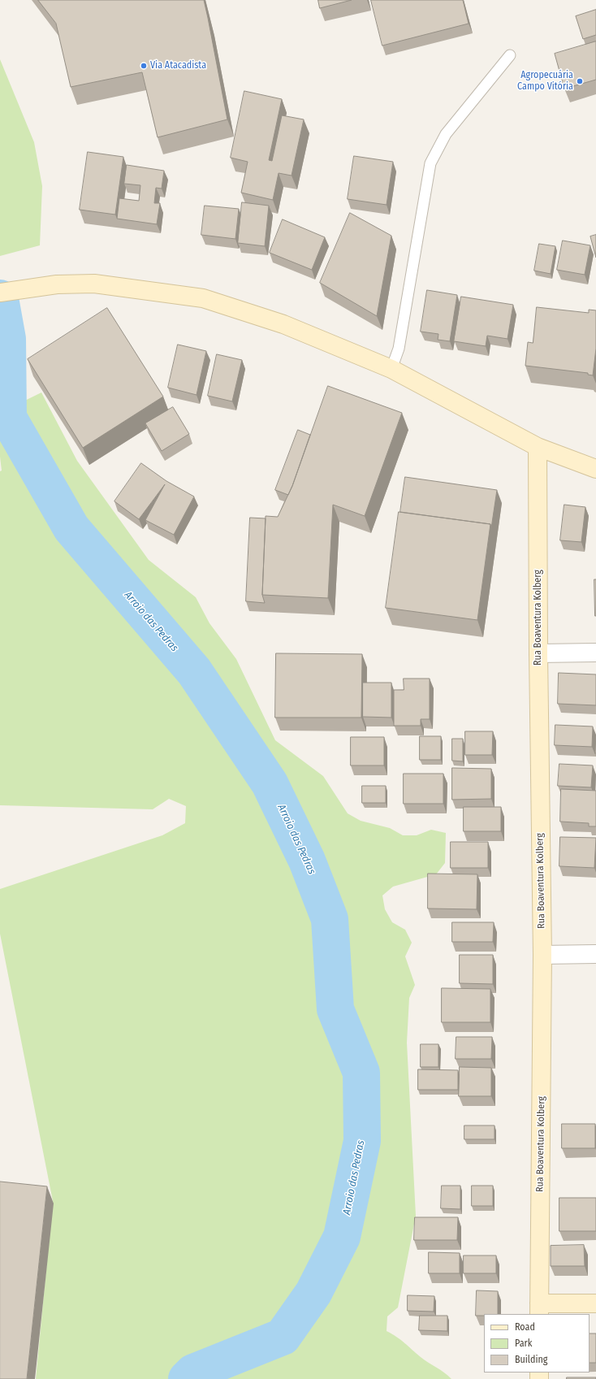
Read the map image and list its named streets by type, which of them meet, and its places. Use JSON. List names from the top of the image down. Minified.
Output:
{"streets":{"street":["Rua Boaventura Kolberg"]},"water":["Arroio das Pedras"],"places":["Via Atacadista","Agropecuária Campo Vitória"],"legend":["Road","Park","Building"]}
